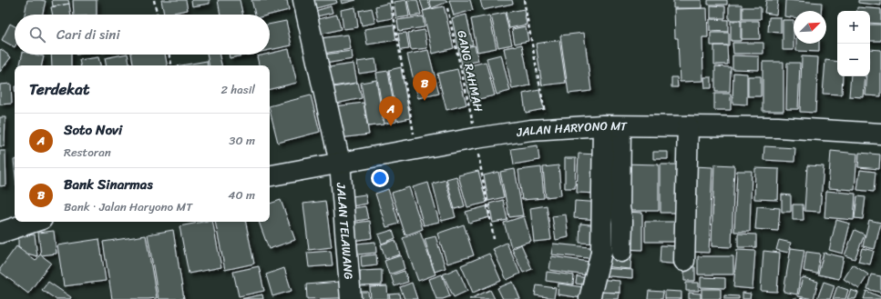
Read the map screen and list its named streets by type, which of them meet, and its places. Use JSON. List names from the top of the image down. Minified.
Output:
{"streets":{"street":["JALAN HARYONO MT","JALAN TELAWANG"],"path":["GANG RAHMAH"]},"crossings":[["GANG RAHMAH","JALAN HARYONO MT"],["JALAN HARYONO MT","JALAN TELAWANG"]],"north":"top right","page":{"map_buttons":["+","−"],"search":"Cari di sini","heading":["Terdekat","2 hasil"],"pins":["B","A"],"list":[{"mark":"A","name":"Soto Novi","note":"Restoran","value":"30 m"},{"mark":"B","name":"Bank Sinarmas","note":"Bank · Jalan Haryono MT","value":"40 m"}]}}
